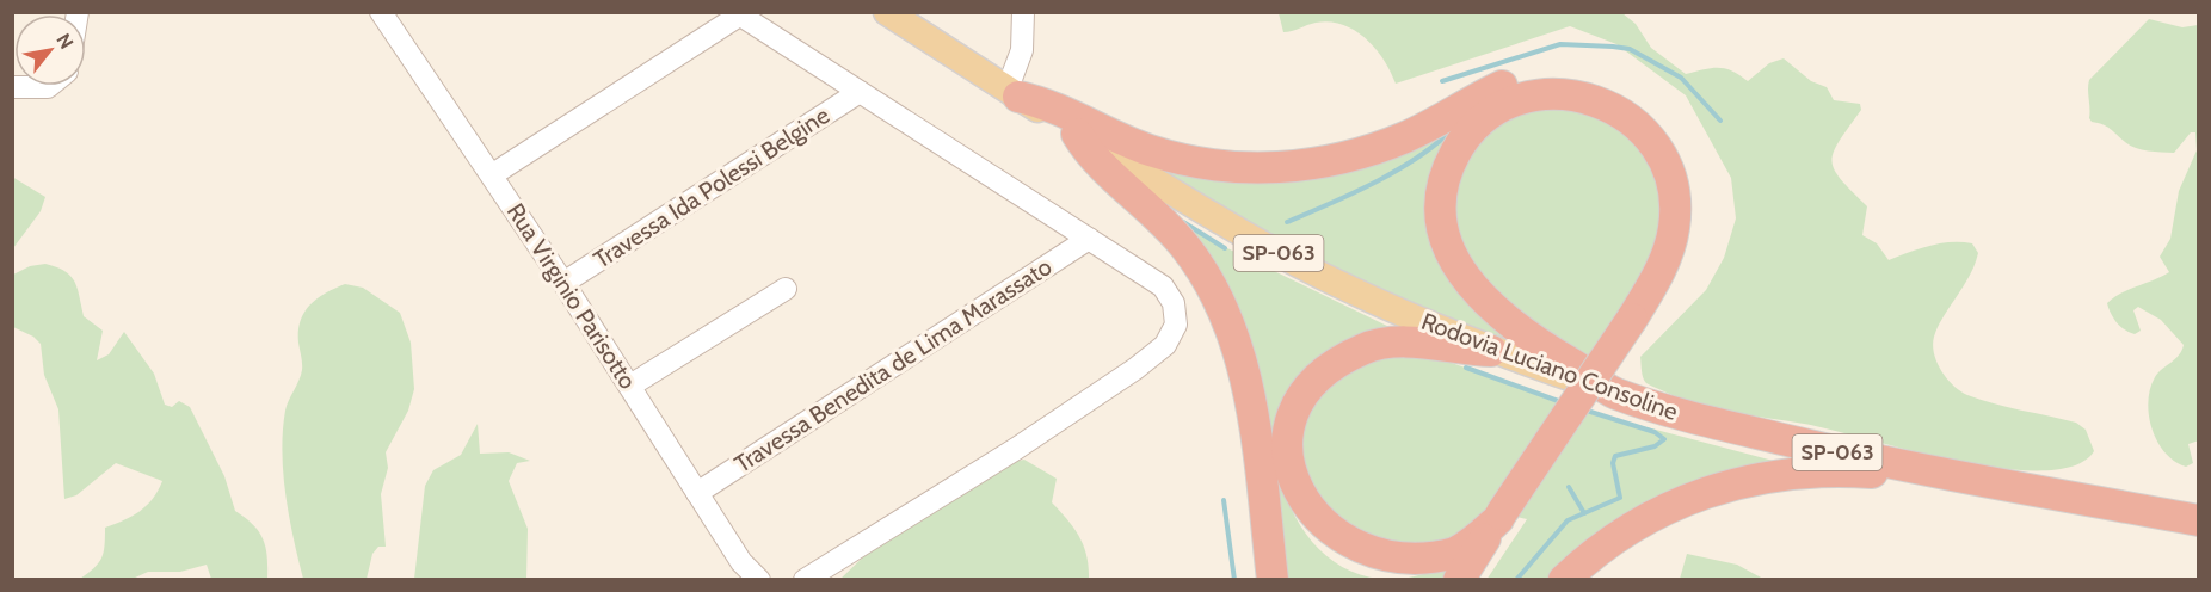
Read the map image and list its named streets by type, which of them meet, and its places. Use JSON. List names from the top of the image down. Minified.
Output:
{"streets":{"highway":["SP-063","Rodovia Luciano Consoline"],"street":["Travessa Ida Polessi Belgine","Rua Virginio Parisotto","Travessa Benedita de Lima Marassato"]},"crossings":[["Travessa Ida Polessi Belgine","Rua Virginio Parisotto"],["Rua Virginio Parisotto","Travessa Benedita de Lima Marassato"]],"north":"top right"}
